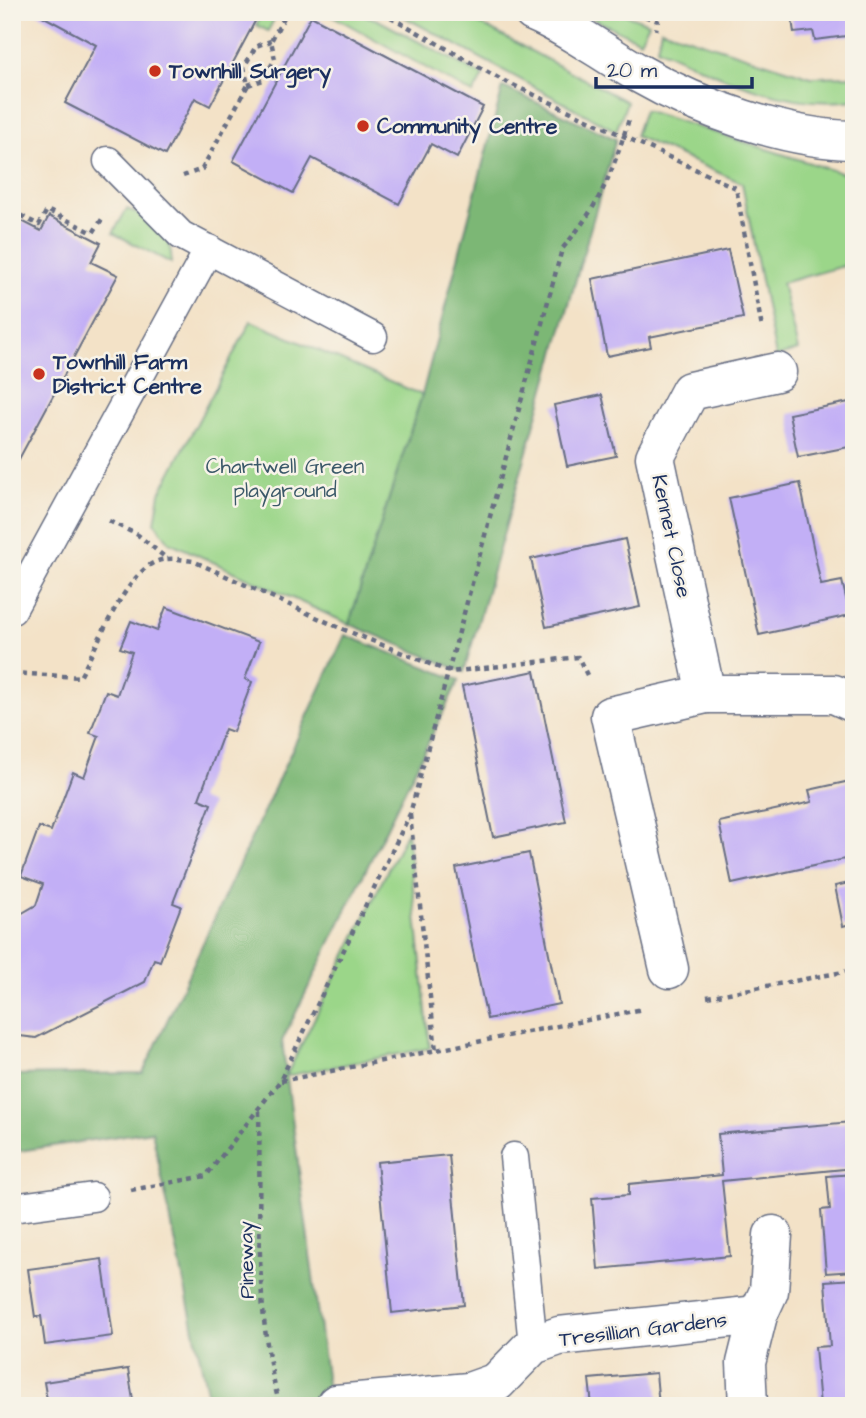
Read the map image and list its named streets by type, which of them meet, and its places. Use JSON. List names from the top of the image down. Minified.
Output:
{"streets":{"street":["Kennet Close","Tresillian Gardens"],"path":["Pineway"]},"parks":["Chartwell Green playground"],"places":["Townhill Surgery","Community Centre","Townhill Farm District Centre"],"scale_bar":"20 m"}
